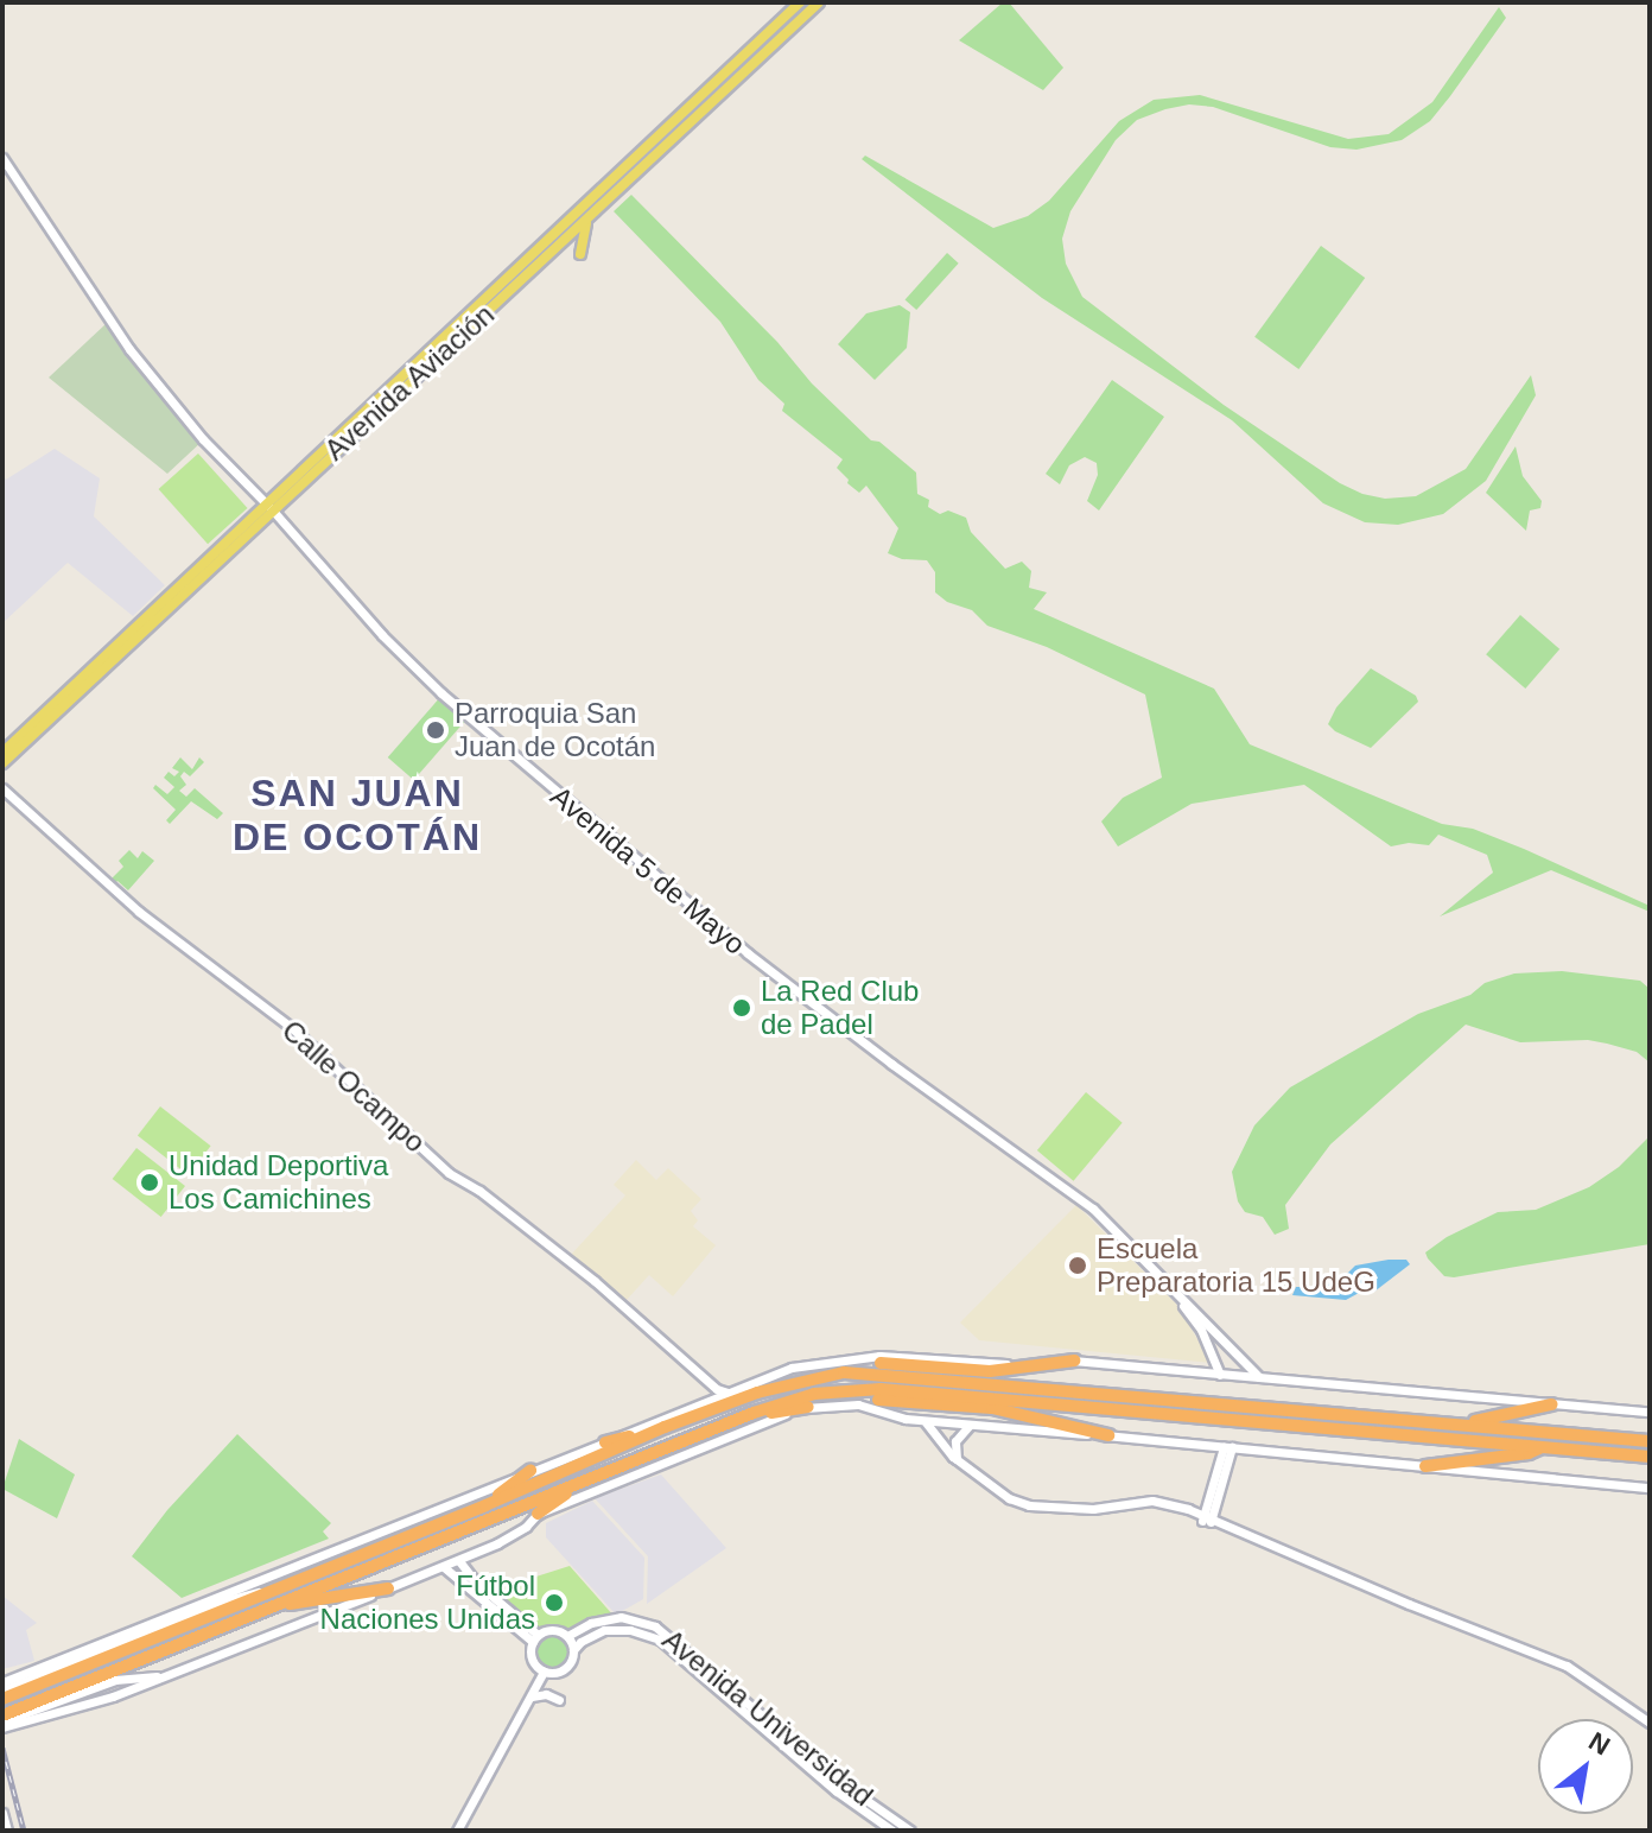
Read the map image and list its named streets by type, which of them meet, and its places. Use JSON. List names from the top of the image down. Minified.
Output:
{"streets":{"main road":["Avenida Aviación","Avenida 5 de Mayo","Calle Ocampo","Avenida Universidad"]},"crossings":[["Avenida Aviación","Avenida 5 de Mayo"]],"districts":["SAN JUAN DE OCOTÁN"],"places":["Parroquia San Juan de Ocotán","La Red Club de Padel","Unidad Deportiva Los Camichines","Escuela Preparatoria 15 UdeG","Fútbol Naciones Unidas"],"north":"top right"}
